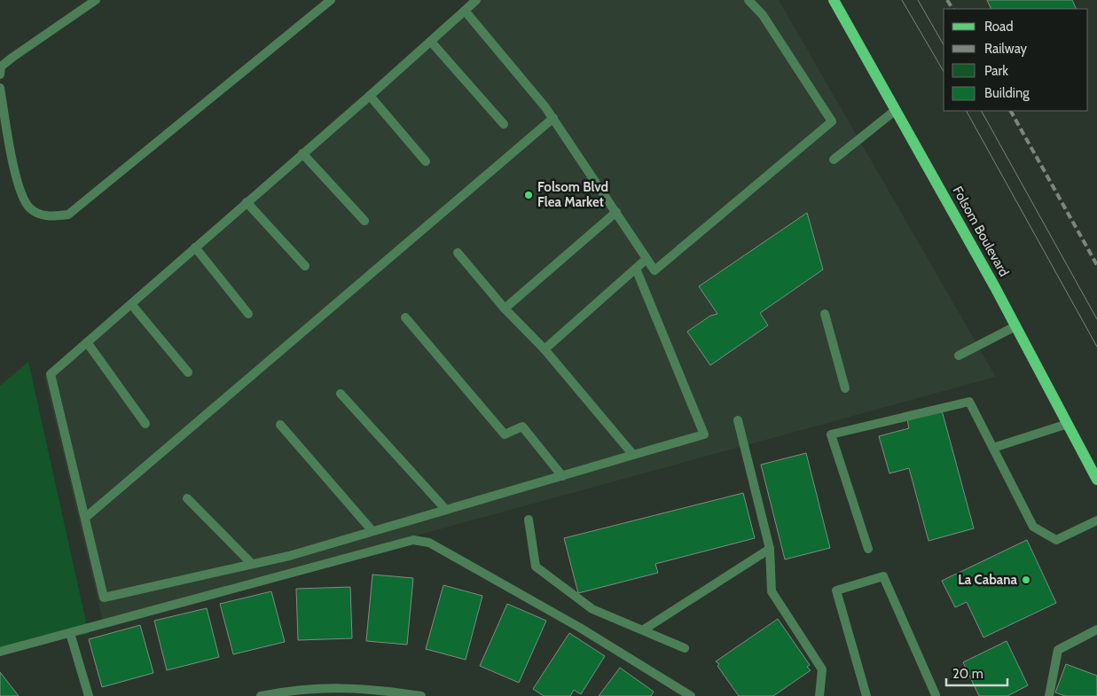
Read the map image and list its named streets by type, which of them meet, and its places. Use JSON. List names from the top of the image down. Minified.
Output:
{"streets":{"main road":["Folsom Boulevard"]},"places":["Folsom Blvd Flea Market","La Cabana"],"legend":["Road","Railway","Park","Building"],"scale_bar":"20 m"}
